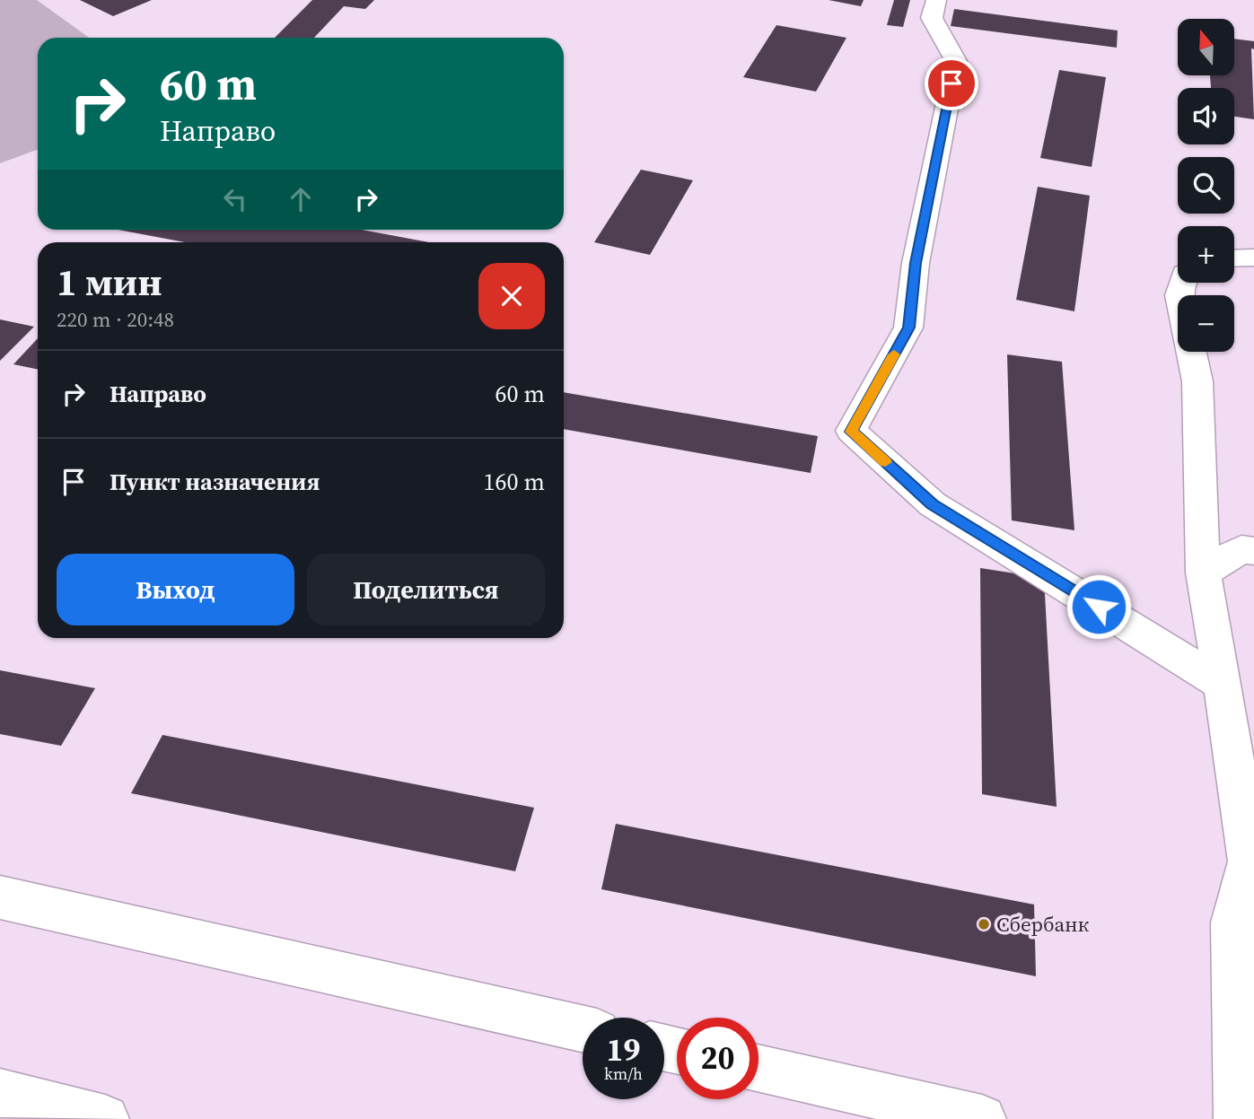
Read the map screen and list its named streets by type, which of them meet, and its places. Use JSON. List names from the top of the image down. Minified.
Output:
{"places":["Сбербанк"],"north":"top","page":{"map_buttons":["+","−"],"turn":["60 m","Направо"],"heading":["1 мин","220 m · 20:48"],"list":[{"name":"Направо","value":"60 m"},{"name":"Пункт назначения","value":"160 m"}],"buttons":["Выход","Поделиться"],"speed":"19 km/h","limit":"20"}}
